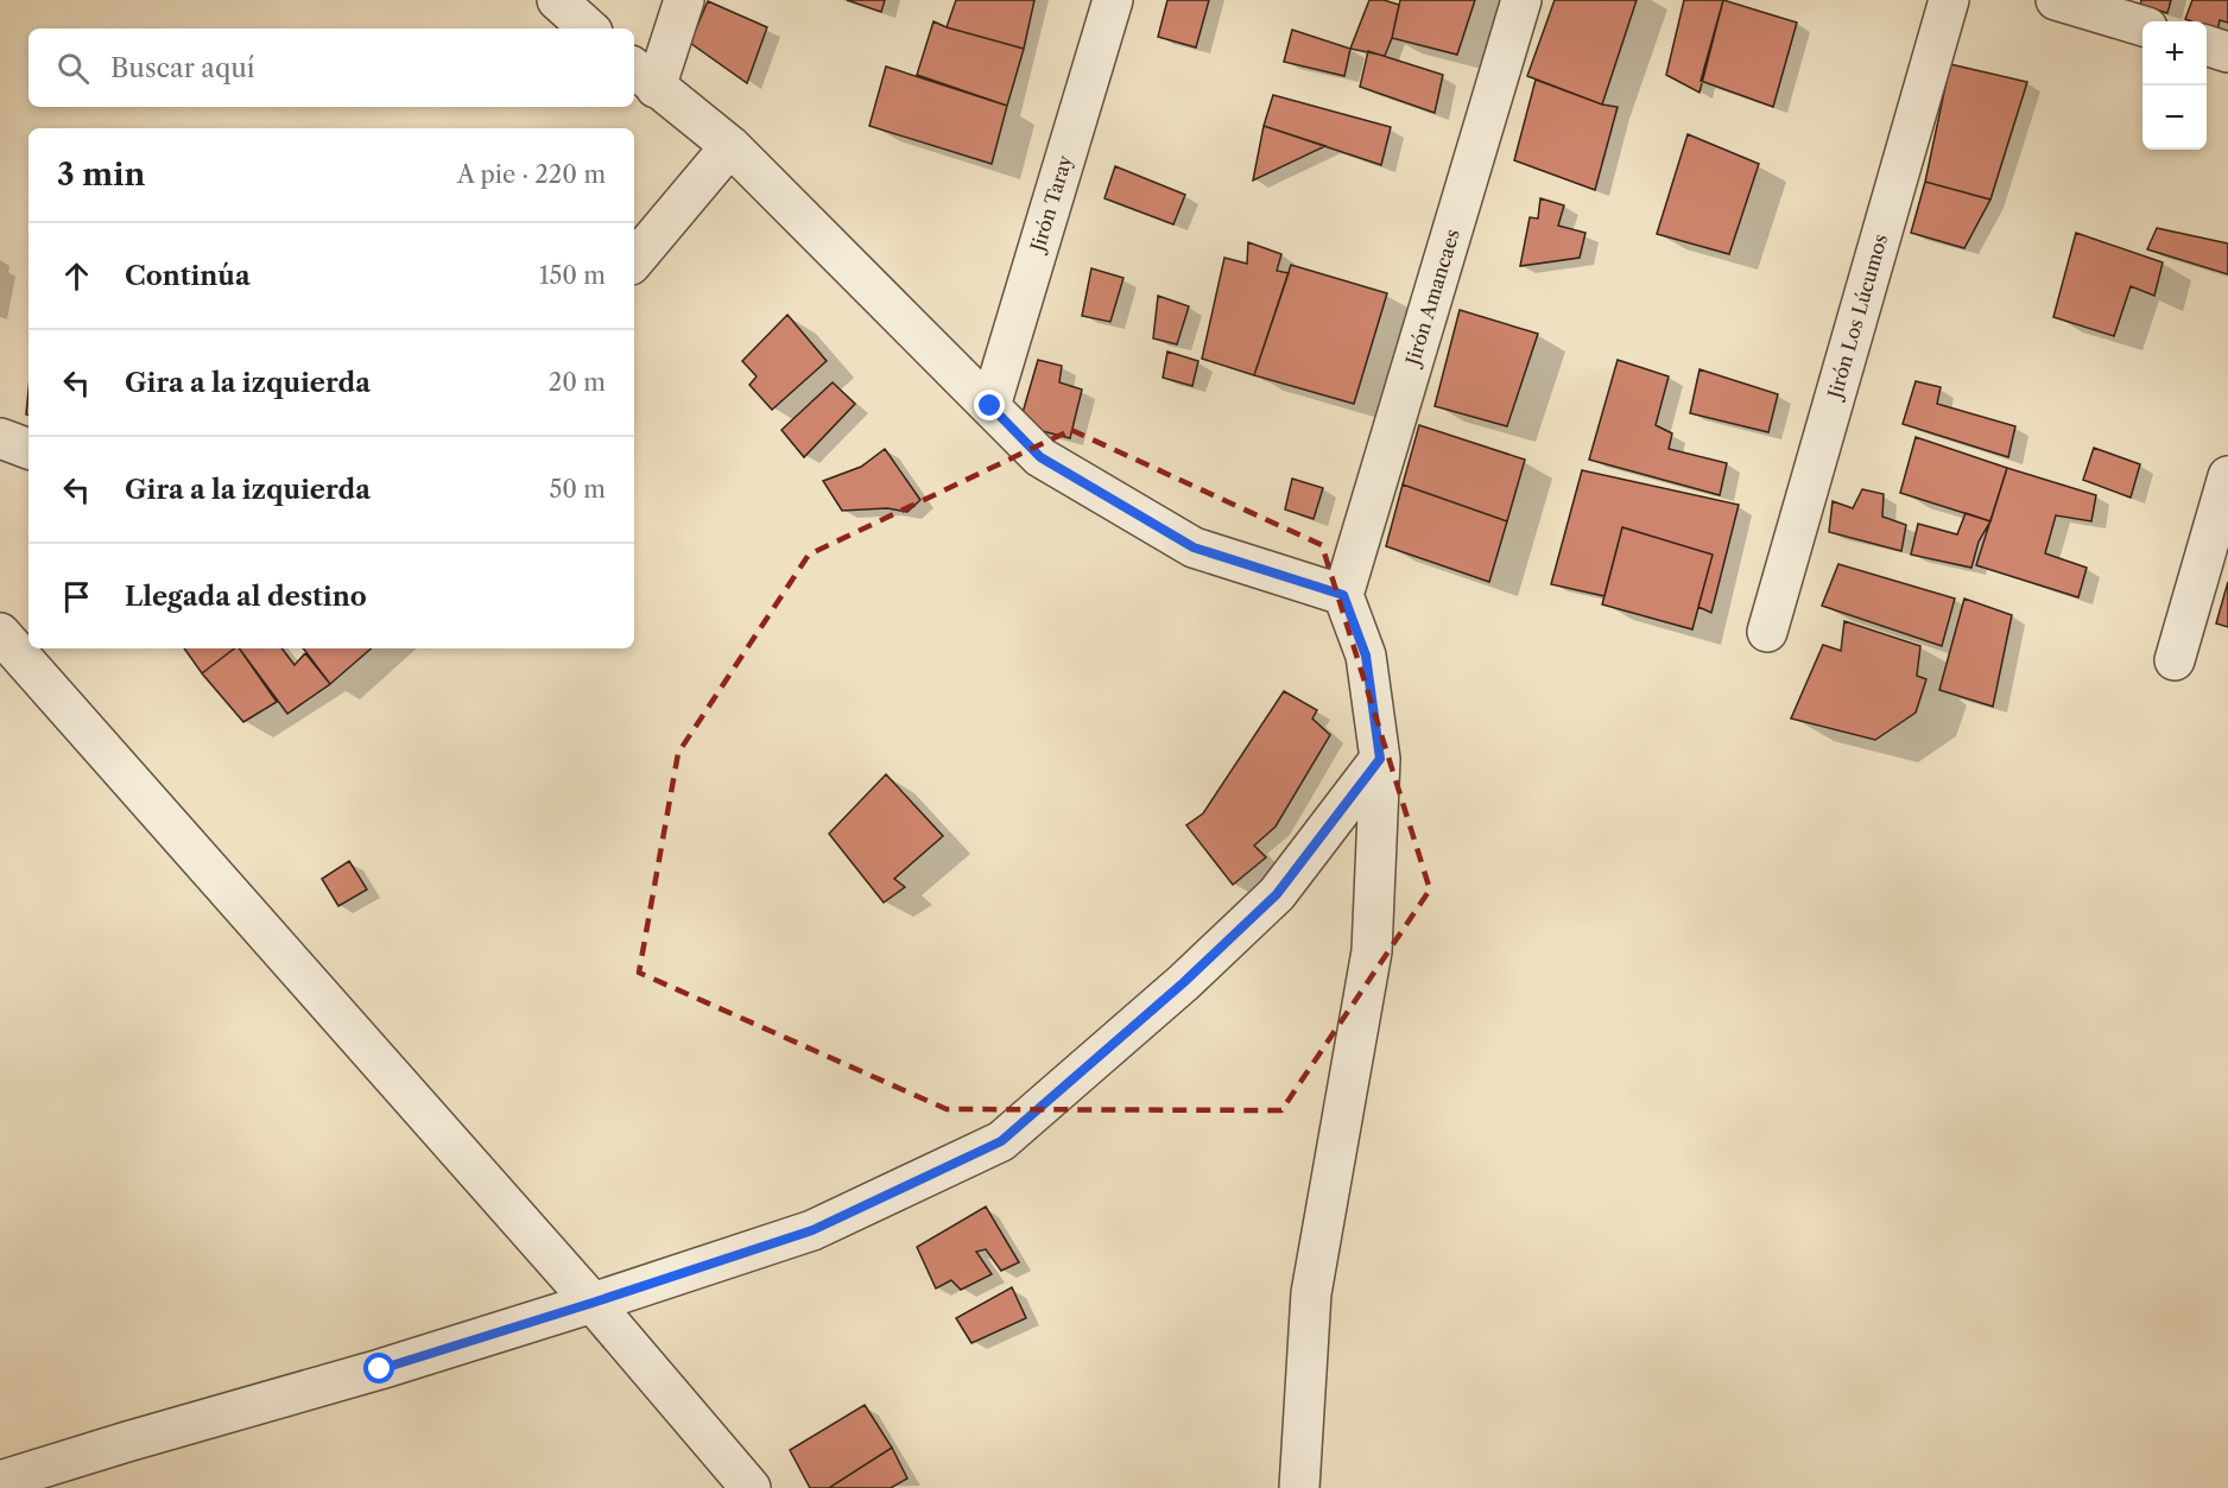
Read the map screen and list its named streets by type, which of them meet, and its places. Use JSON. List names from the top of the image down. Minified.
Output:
{"streets":{"street":["Jirón Taray","Jirón Amancaes","Jirón Los Lúcumos"]},"page":{"map_buttons":["+","−"],"search":"Buscar aquí","heading":["3 min","A pie · 220 m"],"list":[["Continúa","150 m"],["Gira a la izquierda","20 m"],["Gira a la izquierda","50 m"],"Llegada al destino"]}}
